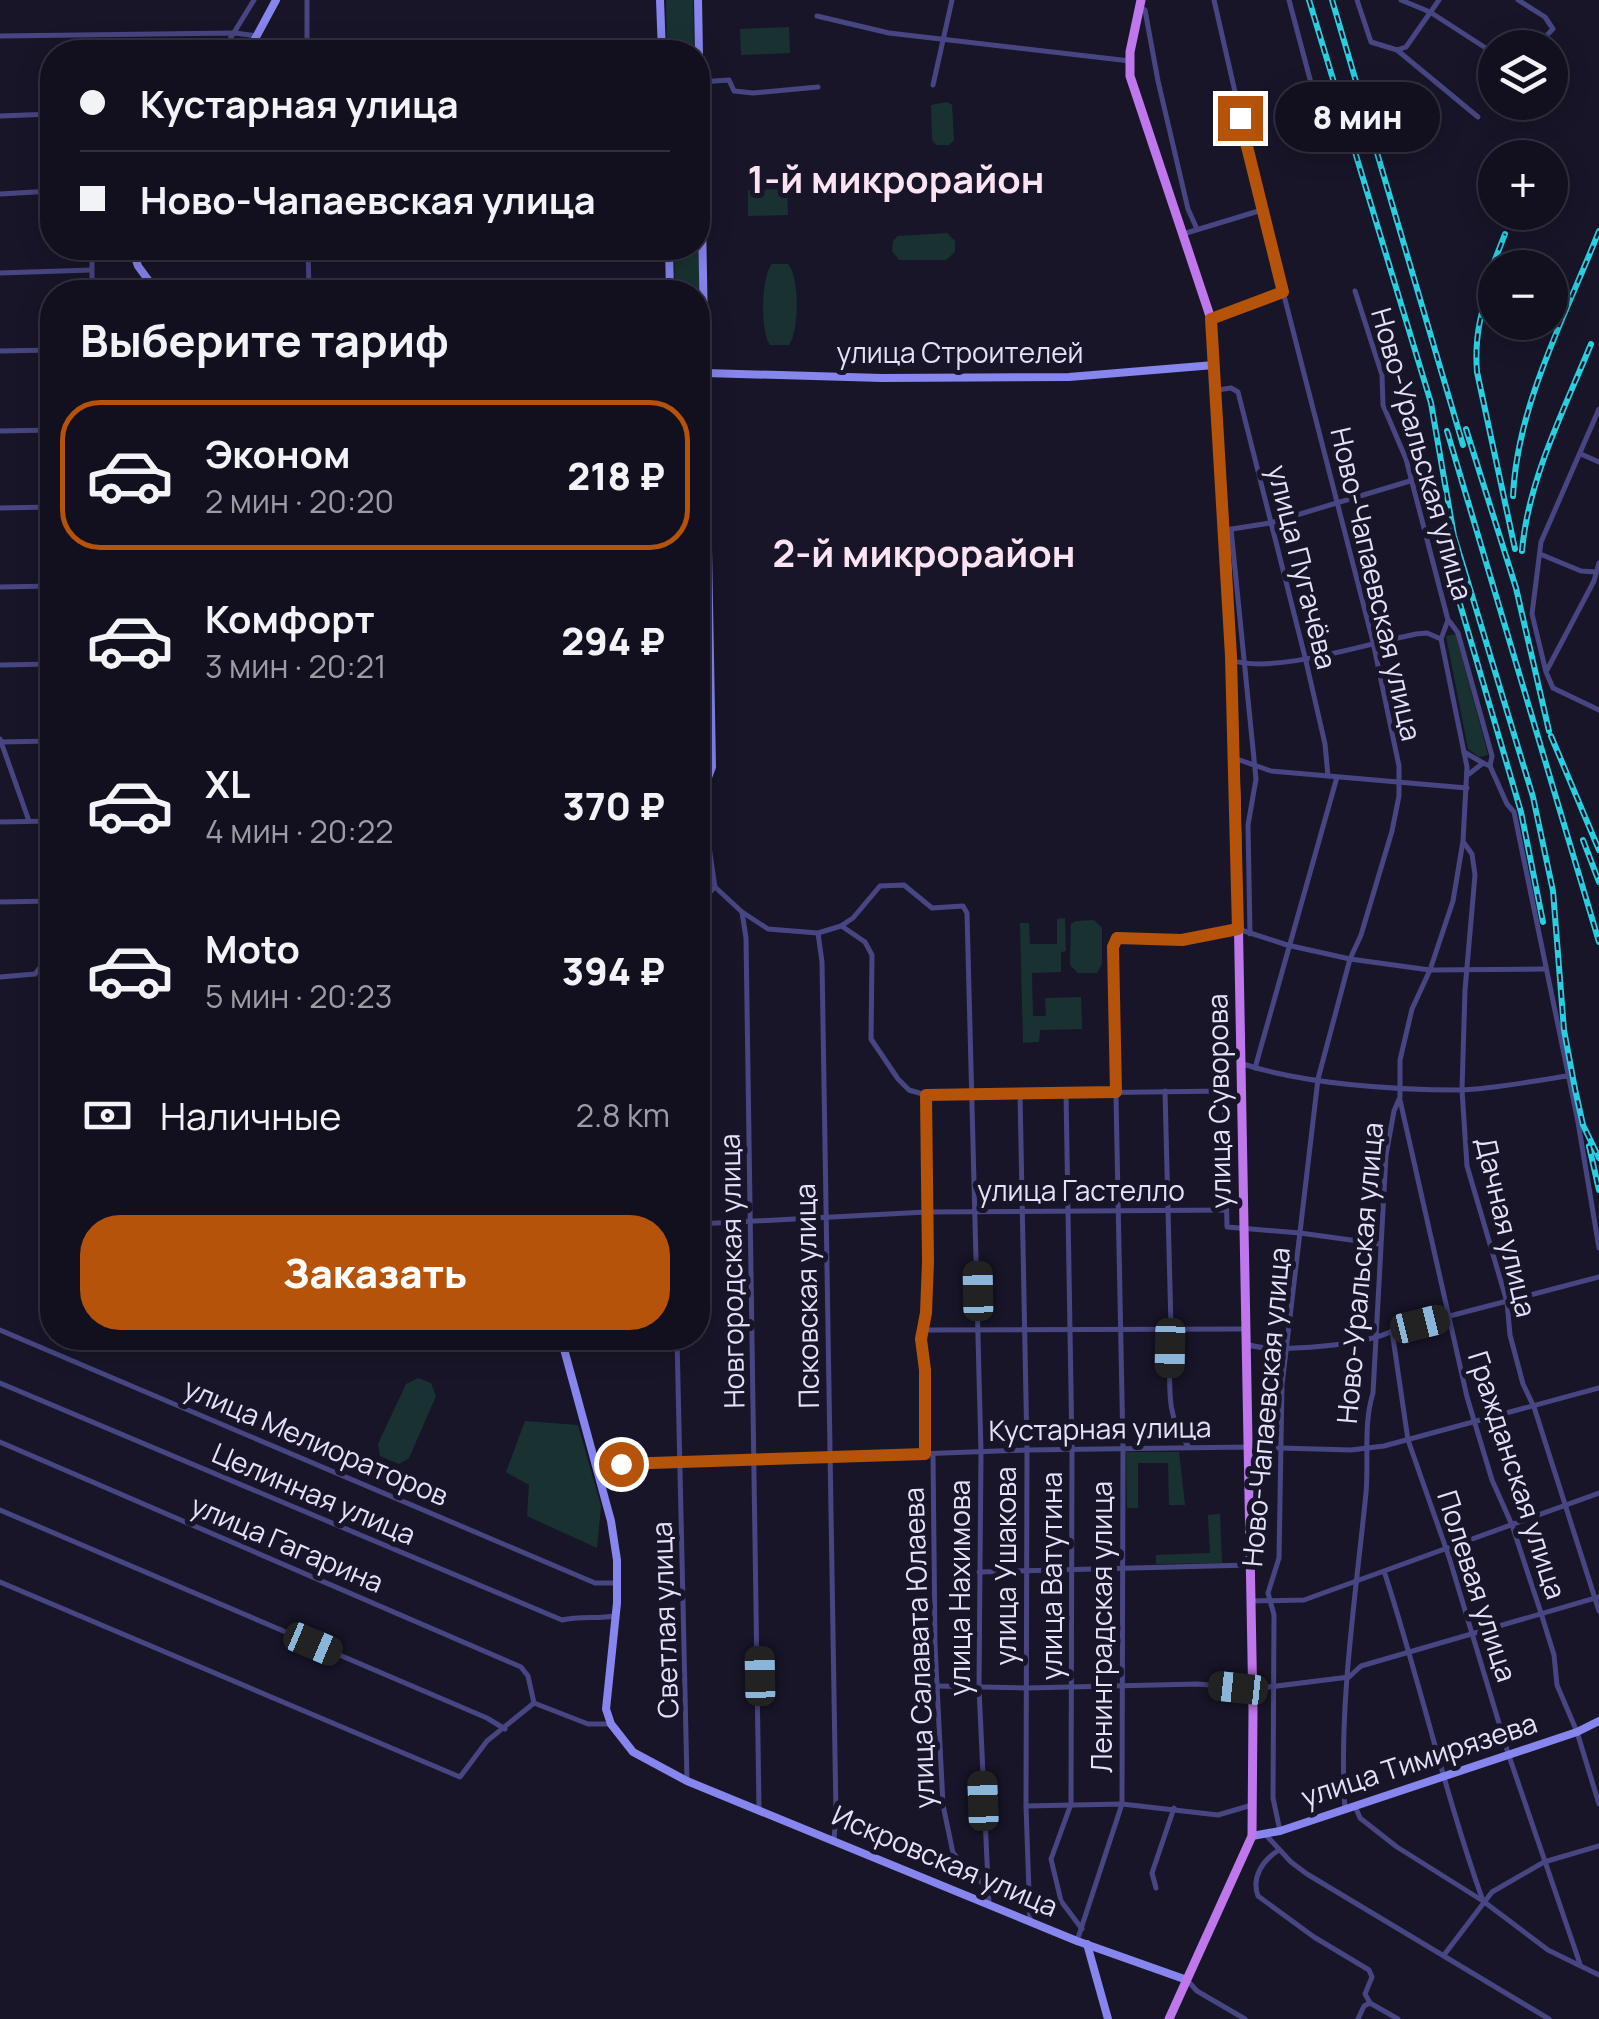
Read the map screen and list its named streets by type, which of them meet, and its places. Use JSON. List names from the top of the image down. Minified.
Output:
{"streets":{"main road":["улица Строителей","улица Суворова","улица Тимирязева","Искровская улица"],"street":["Ново-Уральская улица","улица Пугачёва","Ново-Чапаевская улица","улица Гастелло","Дачная улица","Новгородская улица","Псковская улица","Кустарная улица","улица Мелиораторов","Гражданская улица","Целинная улица","улица Гагарина","улица Ушакова","улица Ватутина","Полевая улица","улица Нахимова","Светлая улица","Ленинградская улица","улица Салавата Юлаева"]},"crossings":[["улица Строителей","улица Суворова"],["Ново-Уральская улица","Дачная улица"],["Ново-Уральская улица","Кустарная улица"],["Ново-Уральская улица","Гражданская улица"],["Ново-Уральская улица","улица Тимирязева"],["улица Пугачёва","улица Суворова"],["Ново-Чапаевская улица","Кустарная улица"],["Ново-Чапаевская улица","улица Тимирязева"],["улица Суворова","Кустарная улица"],["улица Суворова","Ленинградская улица"],["улица Суворова","улица Тимирязева"],["улица Гастелло","Новгородская улица"],["улица Гастелло","Псковская улица"],["улица Гастелло","улица Ушакова"],["улица Гастелло","улица Ватутина"],["улица Гастелло","улица Нахимова"],["улица Гастелло","Ленинградская улица"],["улица Гастелло","улица Салавата Юлаева"],["Дачная улица","Кустарная улица"],["Новгородская улица","Кустарная улица"],["Новгородская улица","Искровская улица"],["Псковская улица","Кустарная улица"],["Псковская улица","Искровская улица"],["Кустарная улица","Гражданская улица"],["Кустарная улица","улица Ушакова"],["Кустарная улица","улица Ватутина"],["Кустарная улица","Полевая улица"],["Кустарная улица","улица Нахимова"],["Кустарная улица","Светлая улица"],["Кустарная улица","Ленинградская улица"],["Кустарная улица","улица Салавата Юлаева"],["Гражданская улица","улица Тимирязева"],["улица Ушакова","Искровская улица"],["улица Ватутина","Ленинградская улица"],["Полевая улица","улица Тимирязева"],["улица Нахимова","улица Салавата Юлаева"],["улица Нахимова","Искровская улица"],["Светлая улица","Искровская улица"],["Ленинградская улица","Искровская улица"]],"districts":["1-й микрорайон","2-й микрорайон"],"page":{"map_buttons":["+","−"],"banner":["Кустарная улица","Ново-Чапаевская улица"],"bubble":"8 мин","heading":"Выберите тариф","list":[{"name":"Эконом","note":"2 мин · 20:20","value":"218 ₽"},{"name":"Комфорт","note":"3 мин · 20:21","value":"294 ₽"},{"name":"XL","note":"4 мин · 20:22","value":"370 ₽"},{"name":"Moto","note":"5 мин · 20:23","value":"394 ₽"}],"pay":["Наличные","2.8 km"],"buttons":"Заказать"}}
